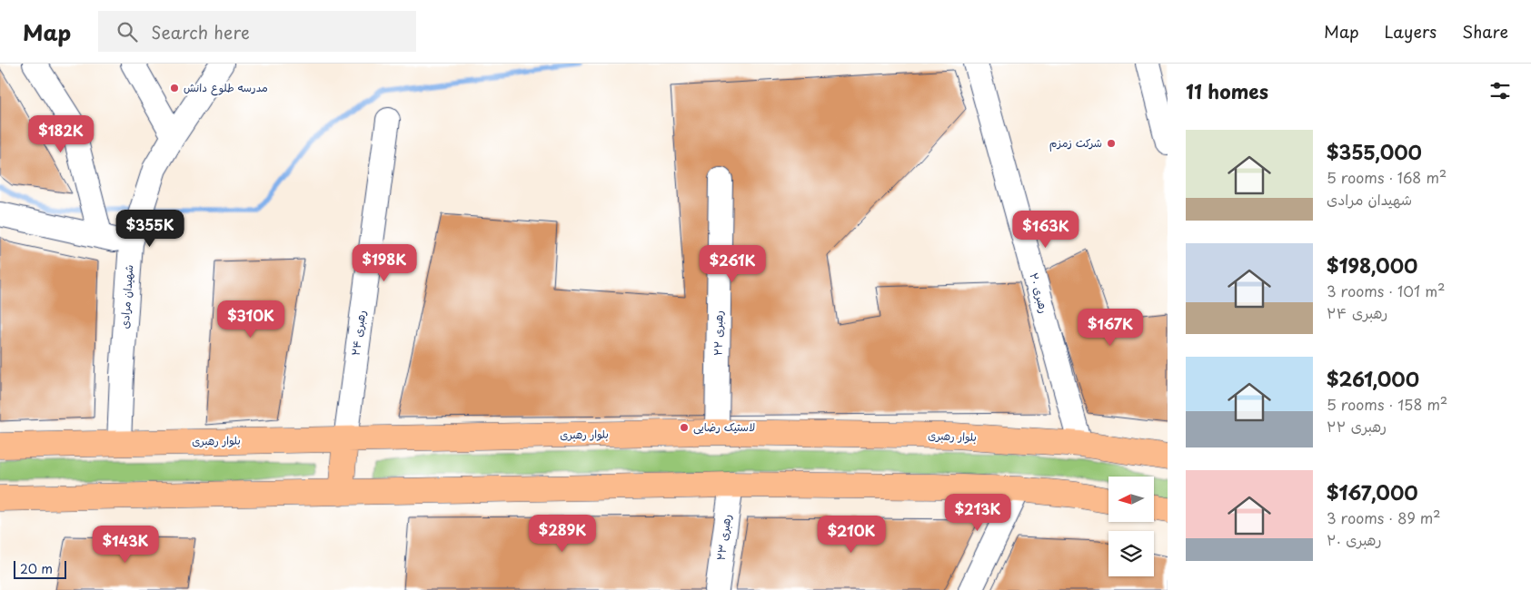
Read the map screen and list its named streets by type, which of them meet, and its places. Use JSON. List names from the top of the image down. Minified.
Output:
{"streets":{"main road":["بلوار رهبری"],"street":["رهبری ۲۰","شهیدان مرادی","رهبری ۲۴","رهبری ۲۲","رهبری ۲۳"]},"crossings":[["رهبری ۲۰","بلوار رهبری"],["شهیدان مرادی","بلوار رهبری"],["رهبری ۲۴","بلوار رهبری"],["رهبری ۲۲","بلوار رهبری"]],"places":["مدرسه طلوع دانش","شرکت زمزم","لاستیک رضایی"],"scale_bar":"20 m","north":"left","page":{"header":"Map","search":"Search here","nav":["Map","Layers","Share"],"heading":"11 homes","price":["$182K","$355K","$163K","$198K","$261K","$310K","$167K","$213K","$289K","$210K","$143K"],"list":[{"name":"$355,000","note":"5 rooms · 168 m² · شهیدان مرادی"},{"name":"$198,000","note":"3 rooms · 101 m² · رهبری ۲۴"},{"name":"$261,000","note":"5 rooms · 158 m² · رهبری ۲۲"},{"name":"$167,000","note":"3 rooms · 89 m² · رهبری ۲۰"}],"scale":"20 m"}}
